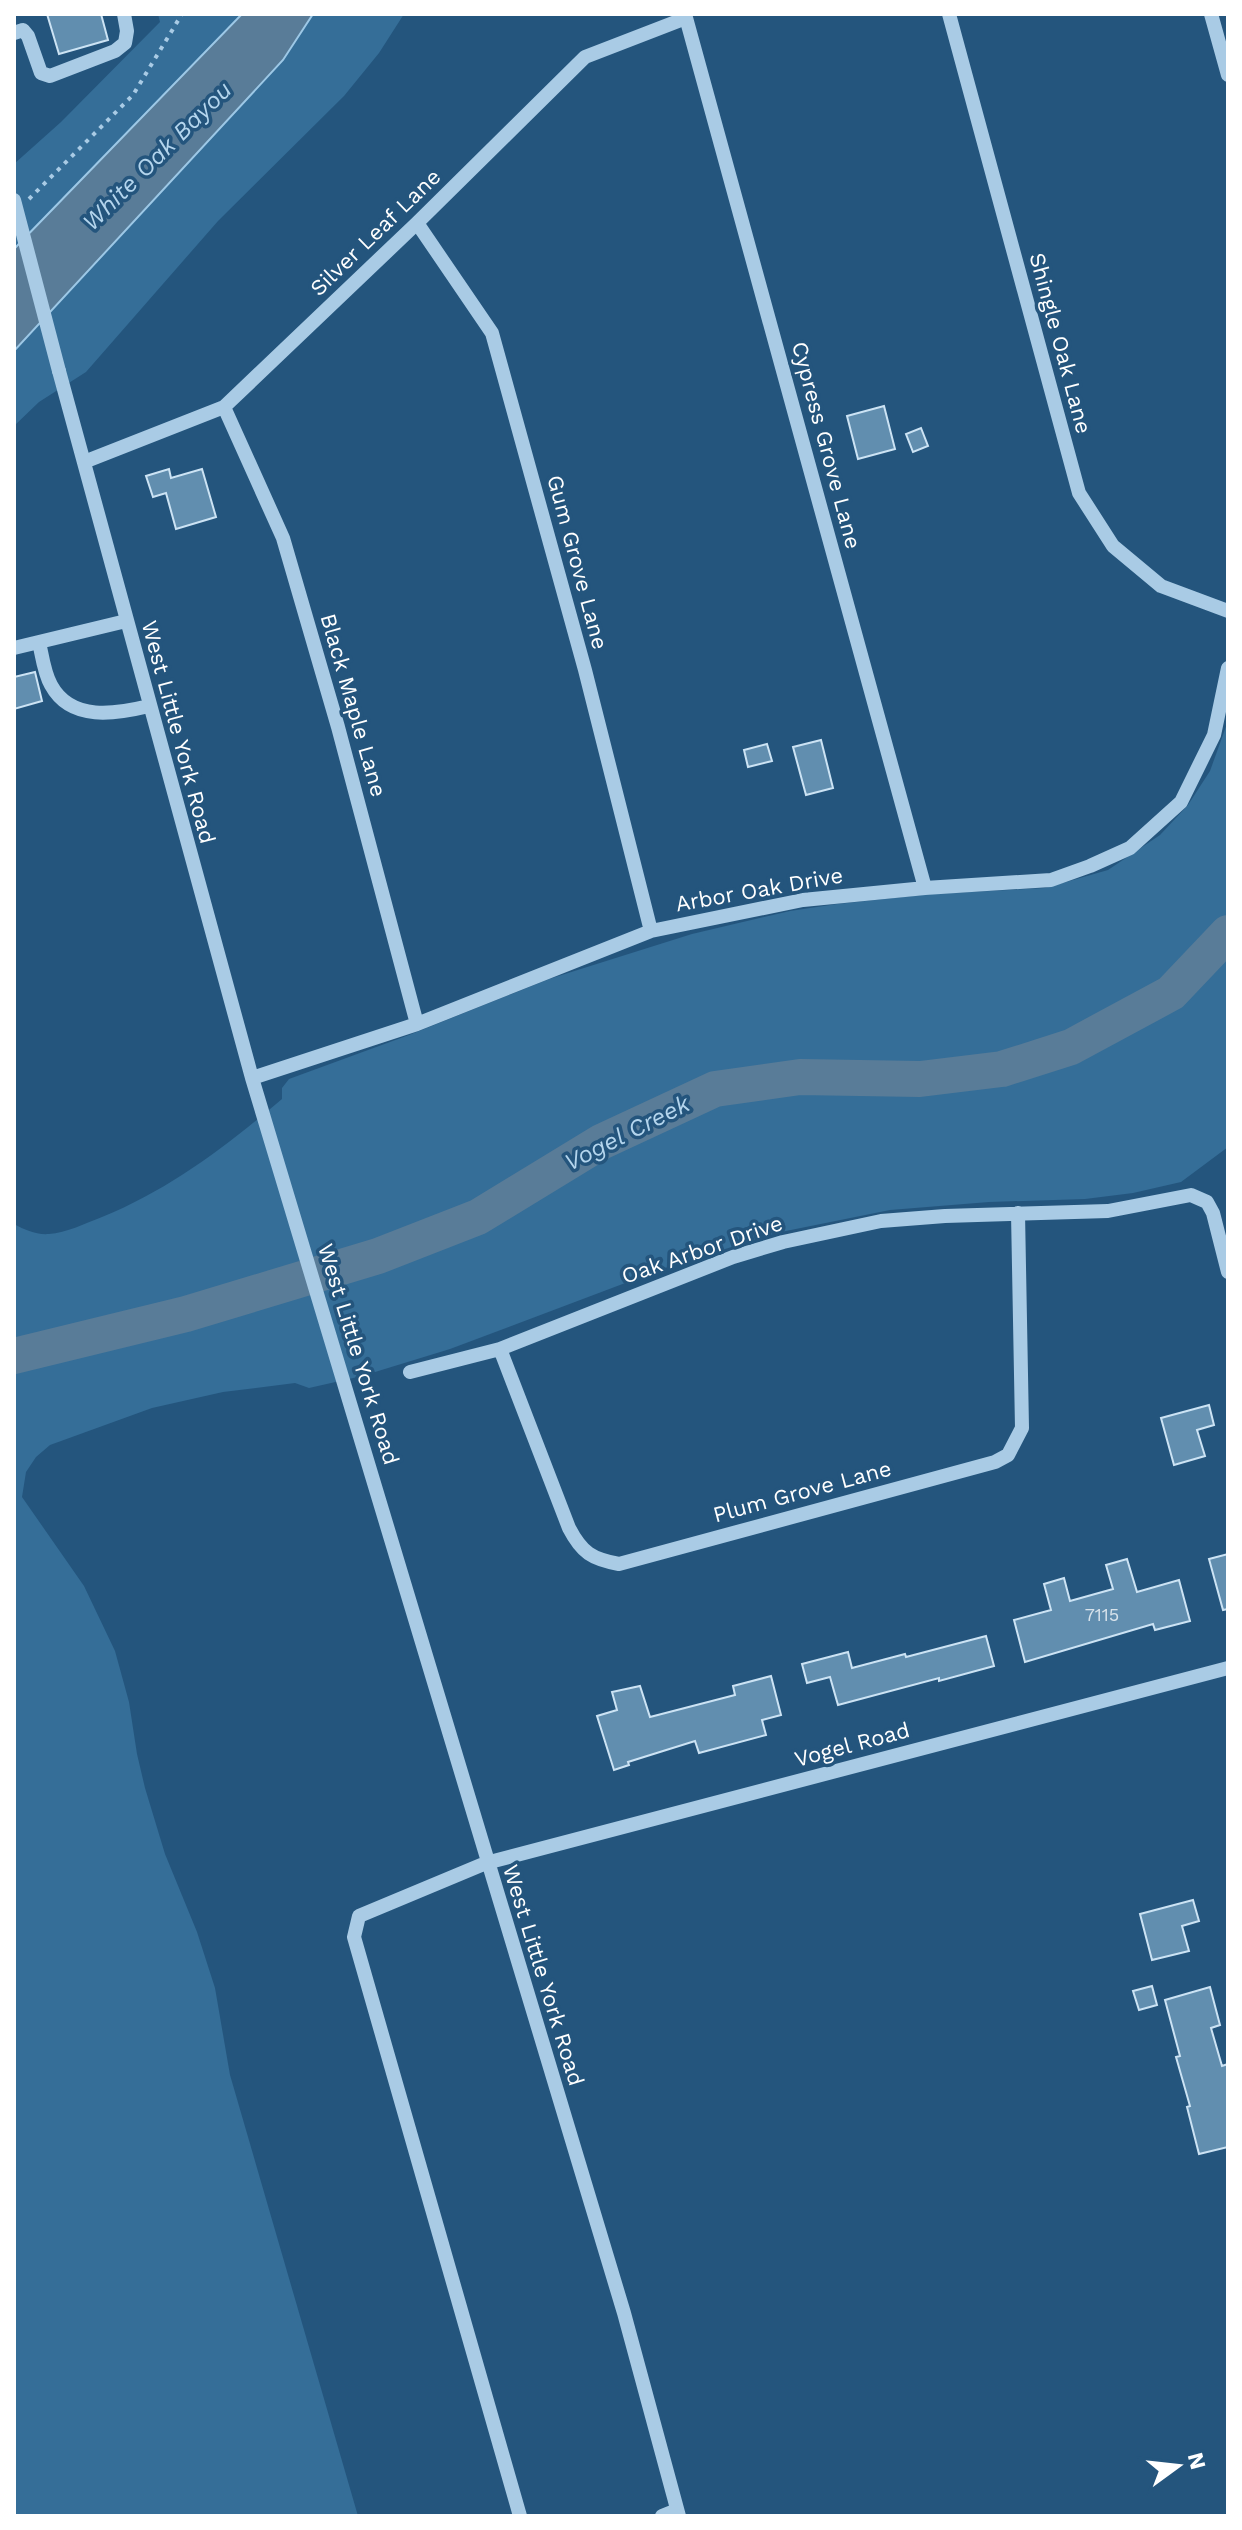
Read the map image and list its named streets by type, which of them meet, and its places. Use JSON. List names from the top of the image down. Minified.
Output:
{"streets":{"street":["Silver Leaf Lane","Shingle Oak Lane","Cypress Grove Lane","Gum Grove Lane","Black Maple Lane","West Little York Road","Arbor Oak Drive","Oak Arbor Drive","Plum Grove Lane","Vogel Road"]},"crossings":[["Silver Leaf Lane","Cypress Grove Lane"],["Silver Leaf Lane","Gum Grove Lane"],["Silver Leaf Lane","Black Maple Lane"],["Silver Leaf Lane","West Little York Road"],["Cypress Grove Lane","Arbor Oak Drive"],["Gum Grove Lane","Arbor Oak Drive"],["Black Maple Lane","Arbor Oak Drive"],["West Little York Road","Arbor Oak Drive"],["West Little York Road","Vogel Road"],["Oak Arbor Drive","Plum Grove Lane"]],"water":["White Oak Bayou","Vogel Creek"],"house_numbers":["7115"],"north":"right"}
